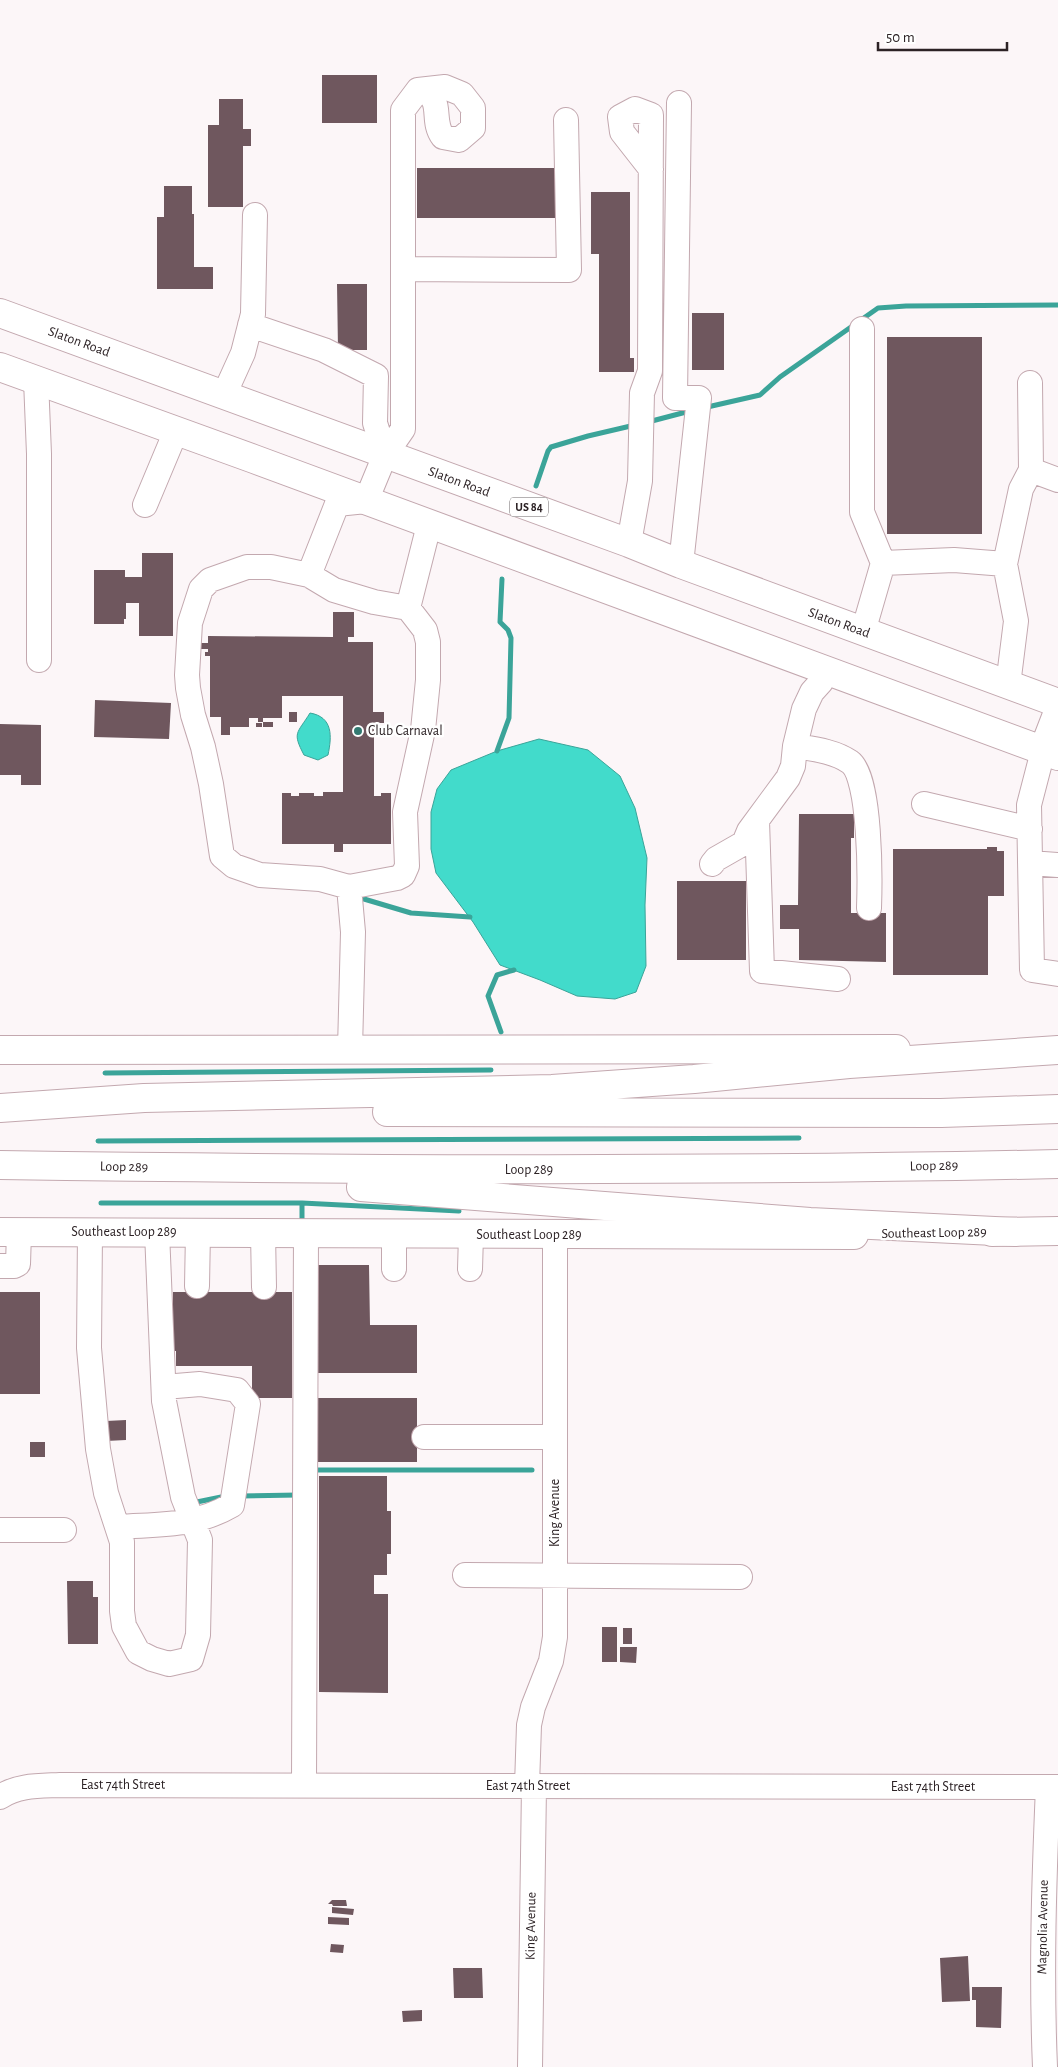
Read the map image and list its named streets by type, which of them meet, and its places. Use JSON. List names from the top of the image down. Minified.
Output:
{"streets":{"main road":["Slaton Road","US 84","Loop 289","Southeast Loop 289"],"street":["King Avenue","East 74th Street","Magnolia Avenue"]},"crossings":[["Southeast Loop 289","King Avenue"],["King Avenue","East 74th Street"],["East 74th Street","Magnolia Avenue"]],"places":["Club Carnaval"],"scale_bar":"50 m"}
